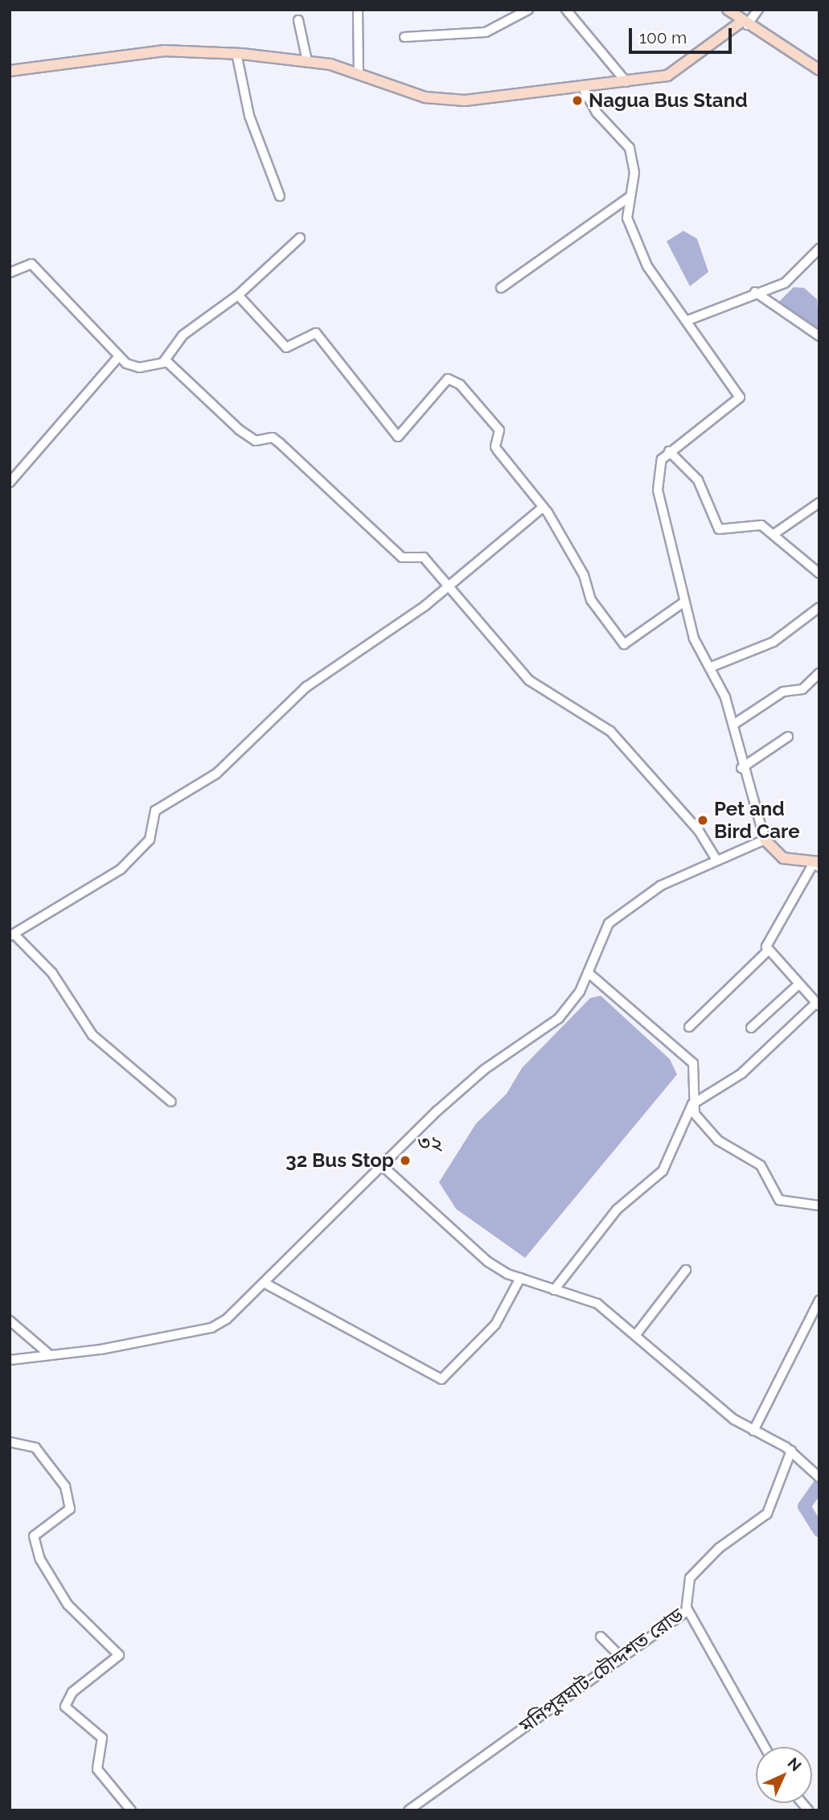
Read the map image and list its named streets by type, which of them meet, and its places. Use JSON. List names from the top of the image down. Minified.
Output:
{"streets":{"street":["মনিপুরঘাট-চৌদ্দশত রোড"]},"districts":["৩২"],"places":["Nagua Bus Stand","Pet and Bird Care","32 Bus Stop"],"scale_bar":"100 m","north":"top right"}
